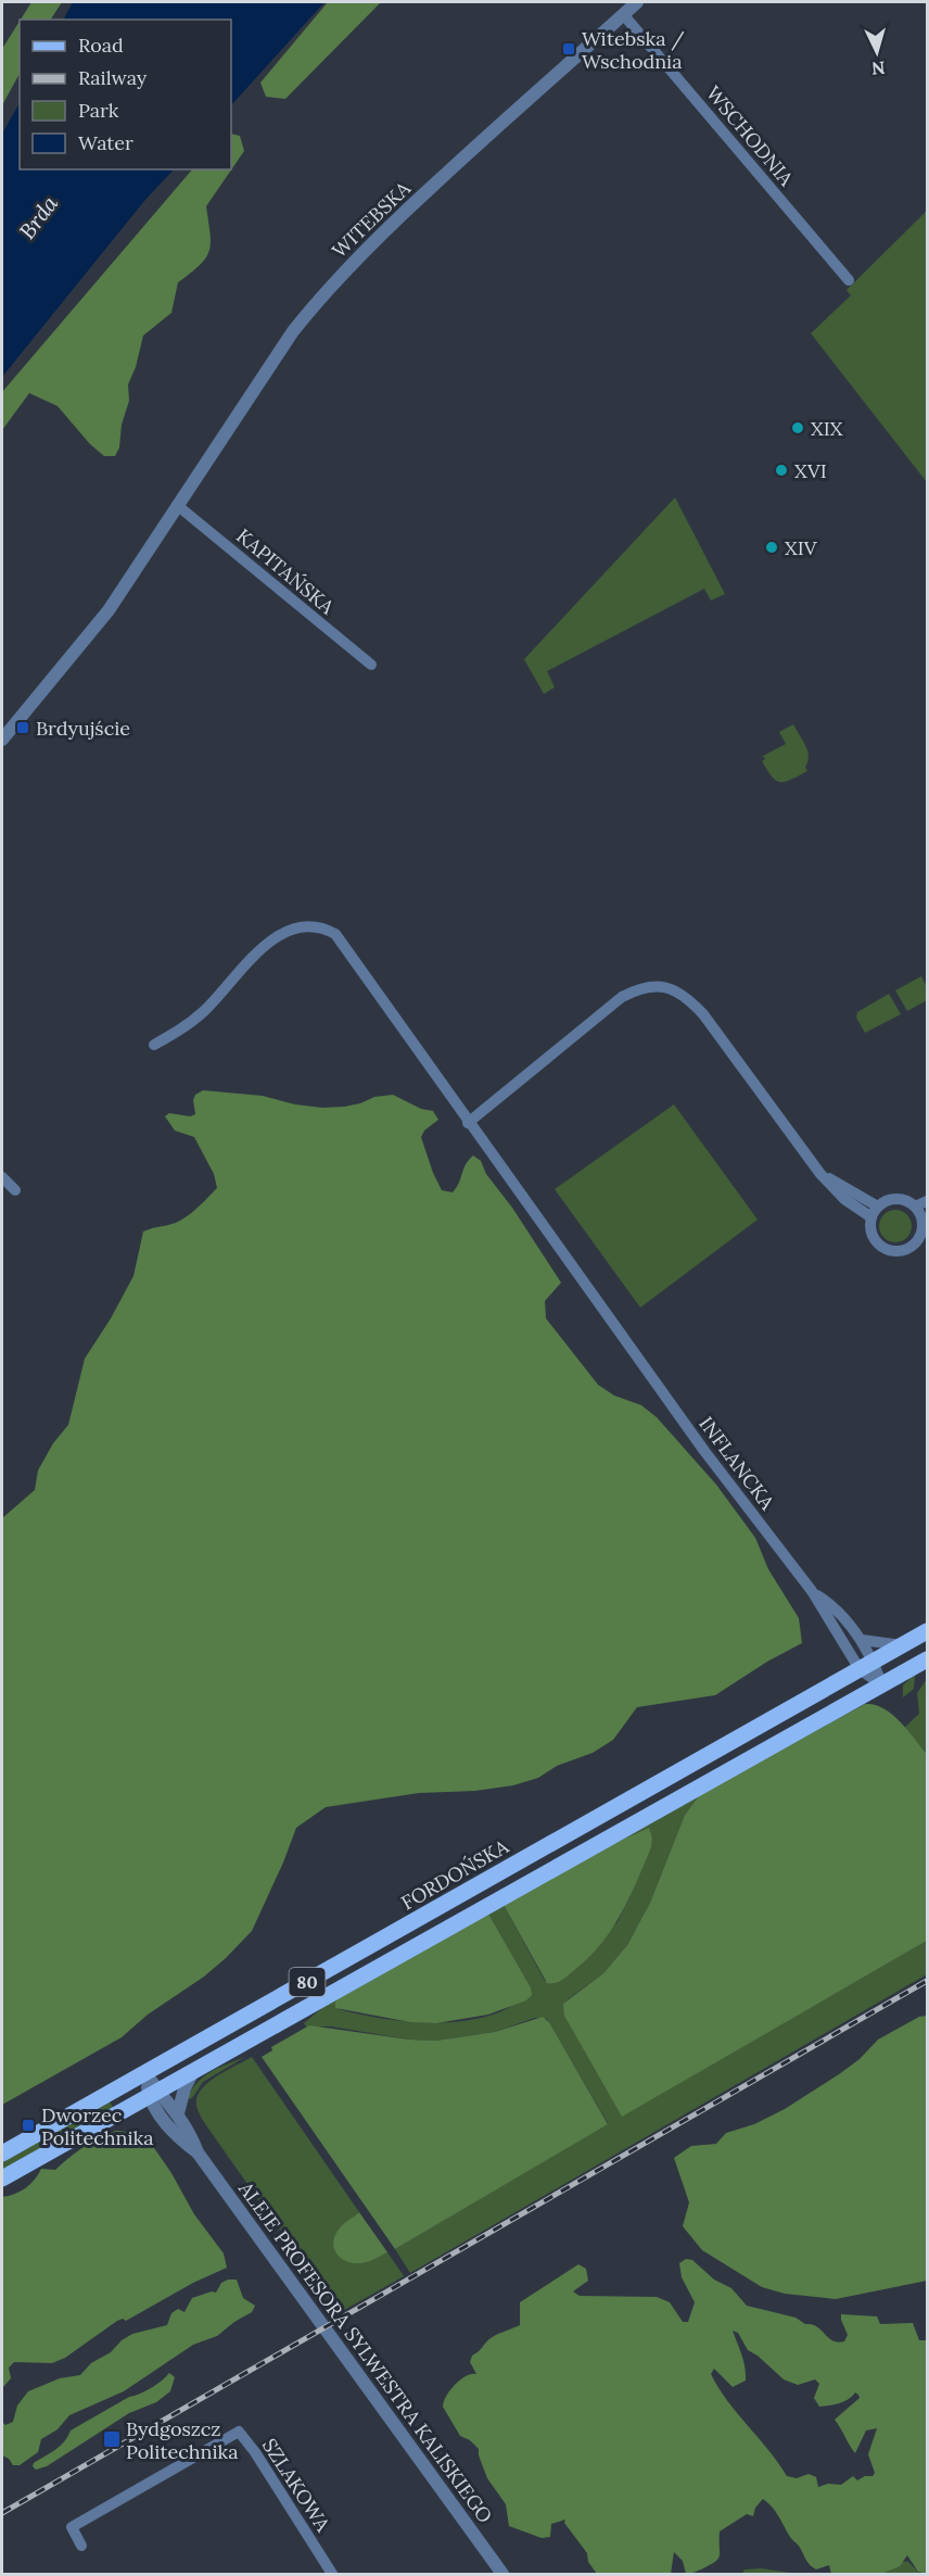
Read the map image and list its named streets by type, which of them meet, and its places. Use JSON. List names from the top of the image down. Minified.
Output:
{"streets":{"main road":["FORDOŃSKA","80"],"street":["WSCHODNIA","WITEBSKA","KAPITAŃSKA","INFLANCKA","ALEJE PROFESORA SYLWESTRA KALISKIEGO","SZLAKOWA"]},"crossings":[["WSCHODNIA","WITEBSKA"],["WITEBSKA","KAPITAŃSKA"],["INFLANCKA","FORDOŃSKA"],["FORDOŃSKA","ALEJE PROFESORA SYLWESTRA KALISKIEGO"],["80","ALEJE PROFESORA SYLWESTRA KALISKIEGO"]],"water":["Brda"],"places":{"transit":["Witebska / Wschodnia","Brdyujście","Dworzec Politechnika","Bydgoszcz Politechnika"],"other":["XIX","XVI","XIV"]},"legend":["Road","Railway","Park","Water"],"north":"bottom"}
